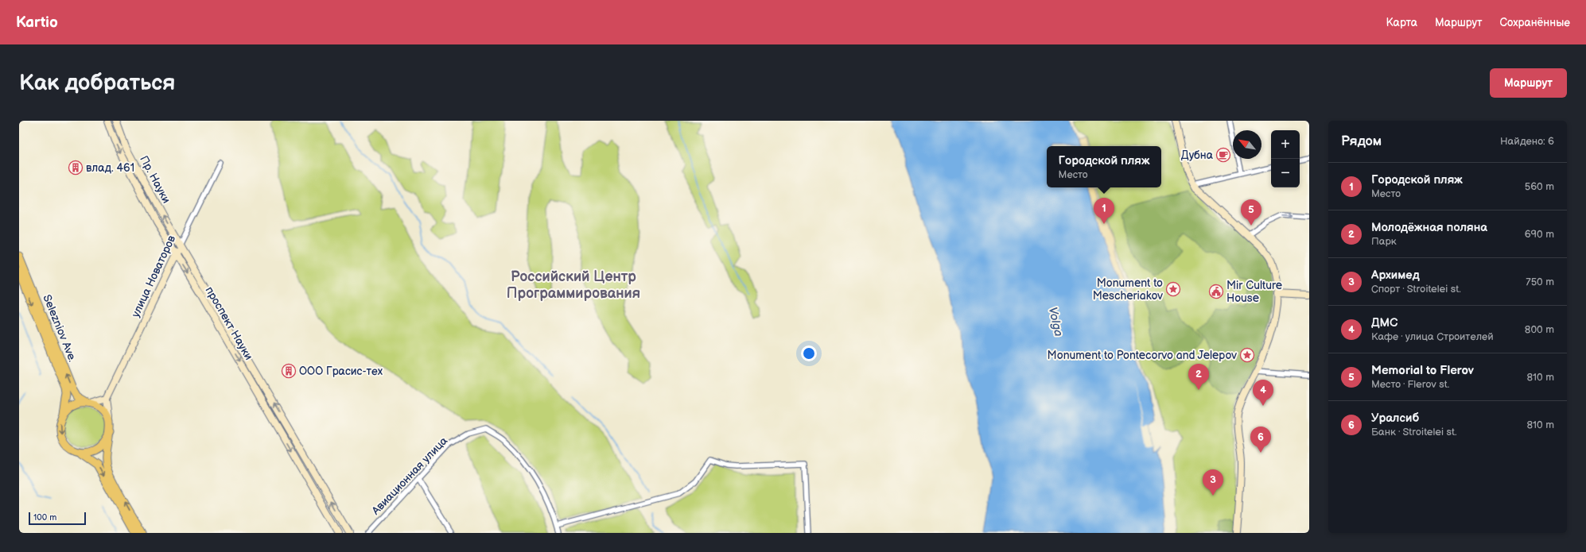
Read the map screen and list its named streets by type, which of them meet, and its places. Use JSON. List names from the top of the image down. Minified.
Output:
{"streets":{"main road":["Selezniov Ave."],"street":["Пр. Науки","улица Новаторов","проспект Науки","Авиационная улица"]},"crossings":[["Пр. Науки","улица Новаторов"],["Пр. Науки","проспект Науки"],["улица Новаторов","проспект Науки"]],"one_way":["Пр. Науки"],"districts":["Российский Центр Программирования"],"water":["Volga"],"places":{"cafe":["Дубна"],"building":["влад. 461","ООО Грасис-тех"],"place":["Monument to Mescheriakov","Monument to Pontecorvo and Jelepov"],"public building":["Mir Culture House"]},"scale_bar":"100 m","north":"top left","page":{"header":"Kartio","nav":["Карта","Маршрут","Сохранённые"],"buttons":"Маршрут","title":"Как добраться","heading":["Рядом","Найдено: 6"],"map_buttons":["+","−"],"popup":["Городской пляж","Место"],"list":[{"mark":"1","name":"Городской пляж","note":"Место","value":"560 m"},{"mark":"2","name":"Молодёжная поляна","note":"Парк","value":"690 m"},{"mark":"3","name":"Архимед","note":"Спорт · Stroitelei st.","value":"750 m"},{"mark":"4","name":"ДМС","note":"Кафе · улица Строителей","value":"800 m"},{"mark":"5","name":"Memorial to Flerov","note":"Место · Flerov st.","value":"810 m"},{"mark":"6","name":"Уралсиб","note":"Банк · Stroitelei st.","value":"810 m"}],"pins":["1","5","2","4","6","3"],"scale":"100 m"}}
